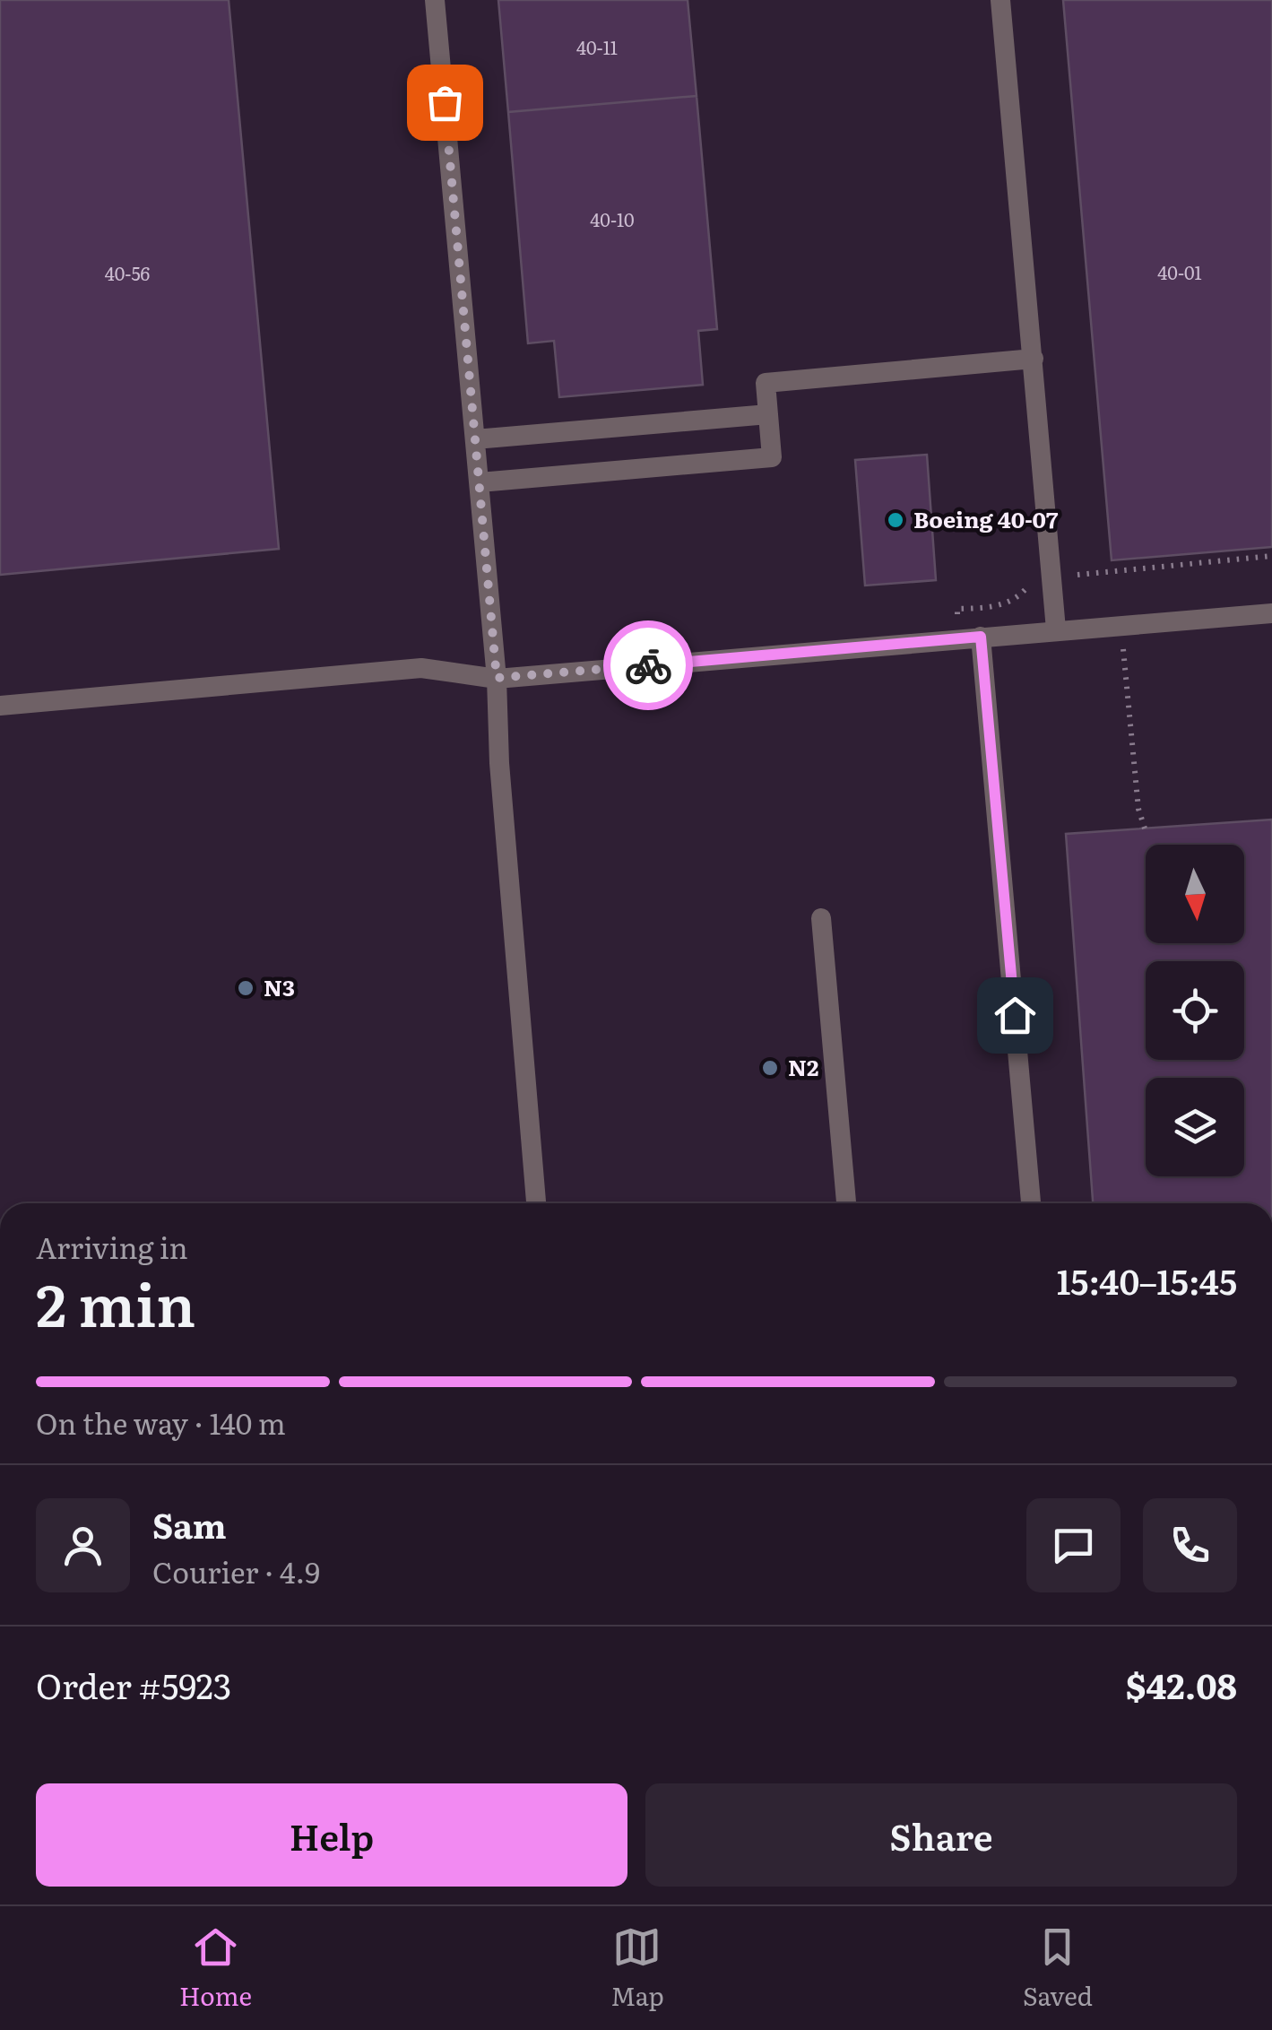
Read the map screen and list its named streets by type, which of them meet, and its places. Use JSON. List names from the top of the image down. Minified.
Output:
{"places":["Boeing 40-07","N3","N2"],"house_numbers":["40-11","40-10","40-01","40-56"],"north":"bottom","page":{"heading":["2 min","Arriving in","15:40–15:45"],"panel":["Sam","Courier · 4.9","Order #5923","$42.08"],"bar":"On the way · 140 m","buttons":["Help","Share"],"tabs":["Home","Map","Saved"]}}
